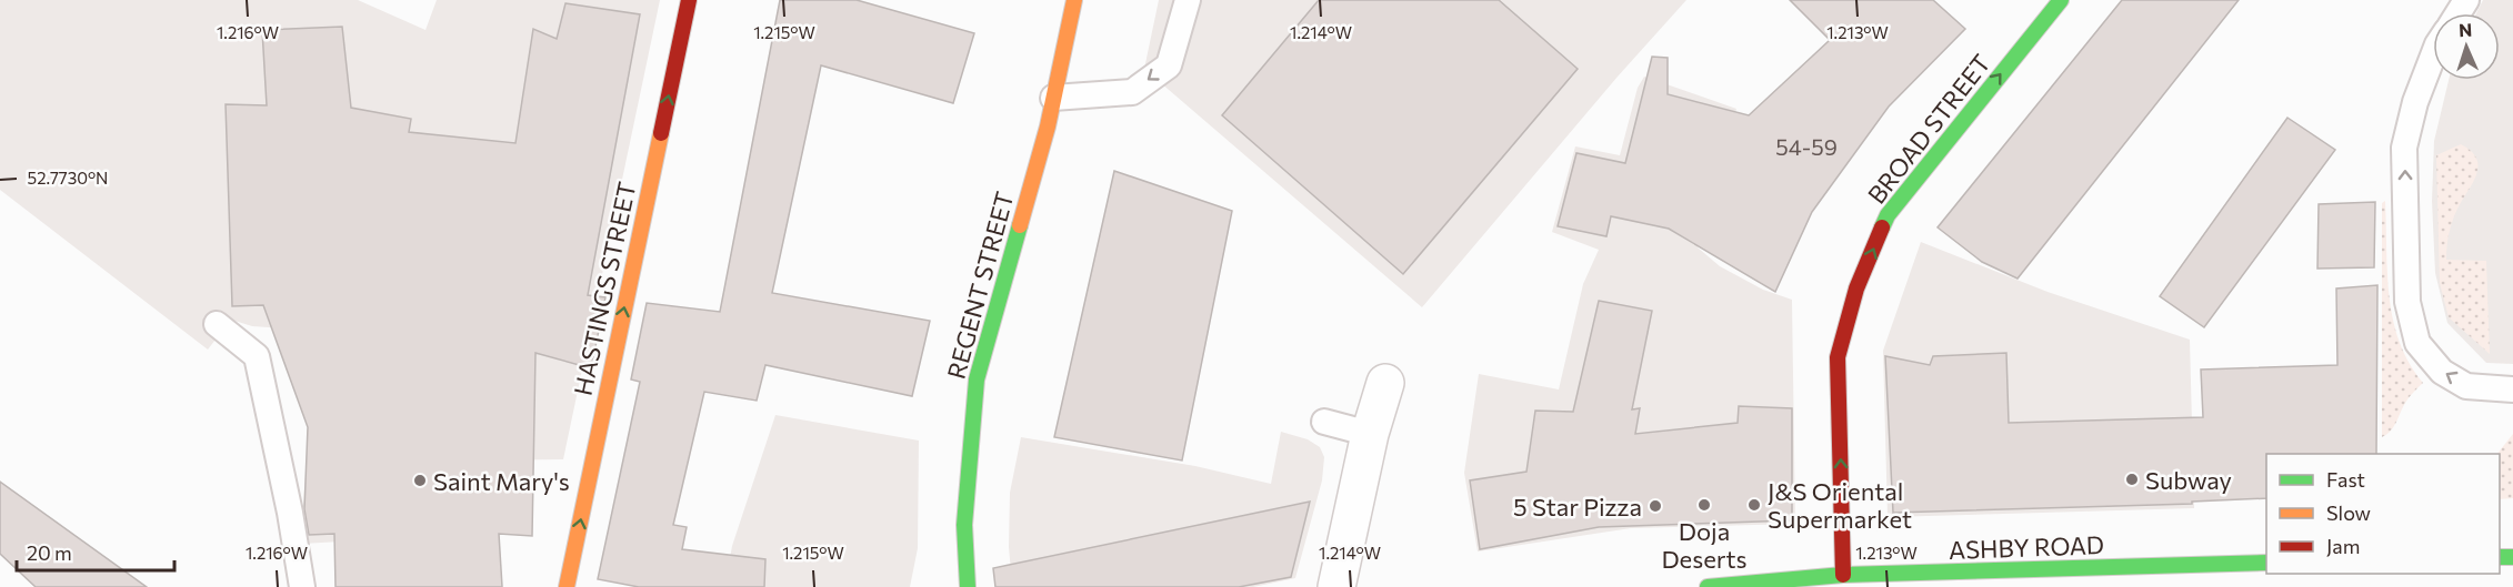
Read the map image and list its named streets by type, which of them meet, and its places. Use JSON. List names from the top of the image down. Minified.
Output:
{"streets":{"street":["BROAD STREET","REGENT STREET","HASTINGS STREET","ASHBY ROAD"]},"crossings":[["BROAD STREET","ASHBY ROAD"]],"one_way":["BROAD STREET","HASTINGS STREET"],"places":["Subway","Saint Mary's","Doja Deserts","J&S Oriental Supermarket","5 Star Pizza"],"house_numbers":["54-59"],"legend":["Fast","Slow","Jam"],"scale_bar":"20 m","north":"top","coordinates":["1.216°W","1.215°W","1.214°W","1.213°W","52.7730°N"]}
